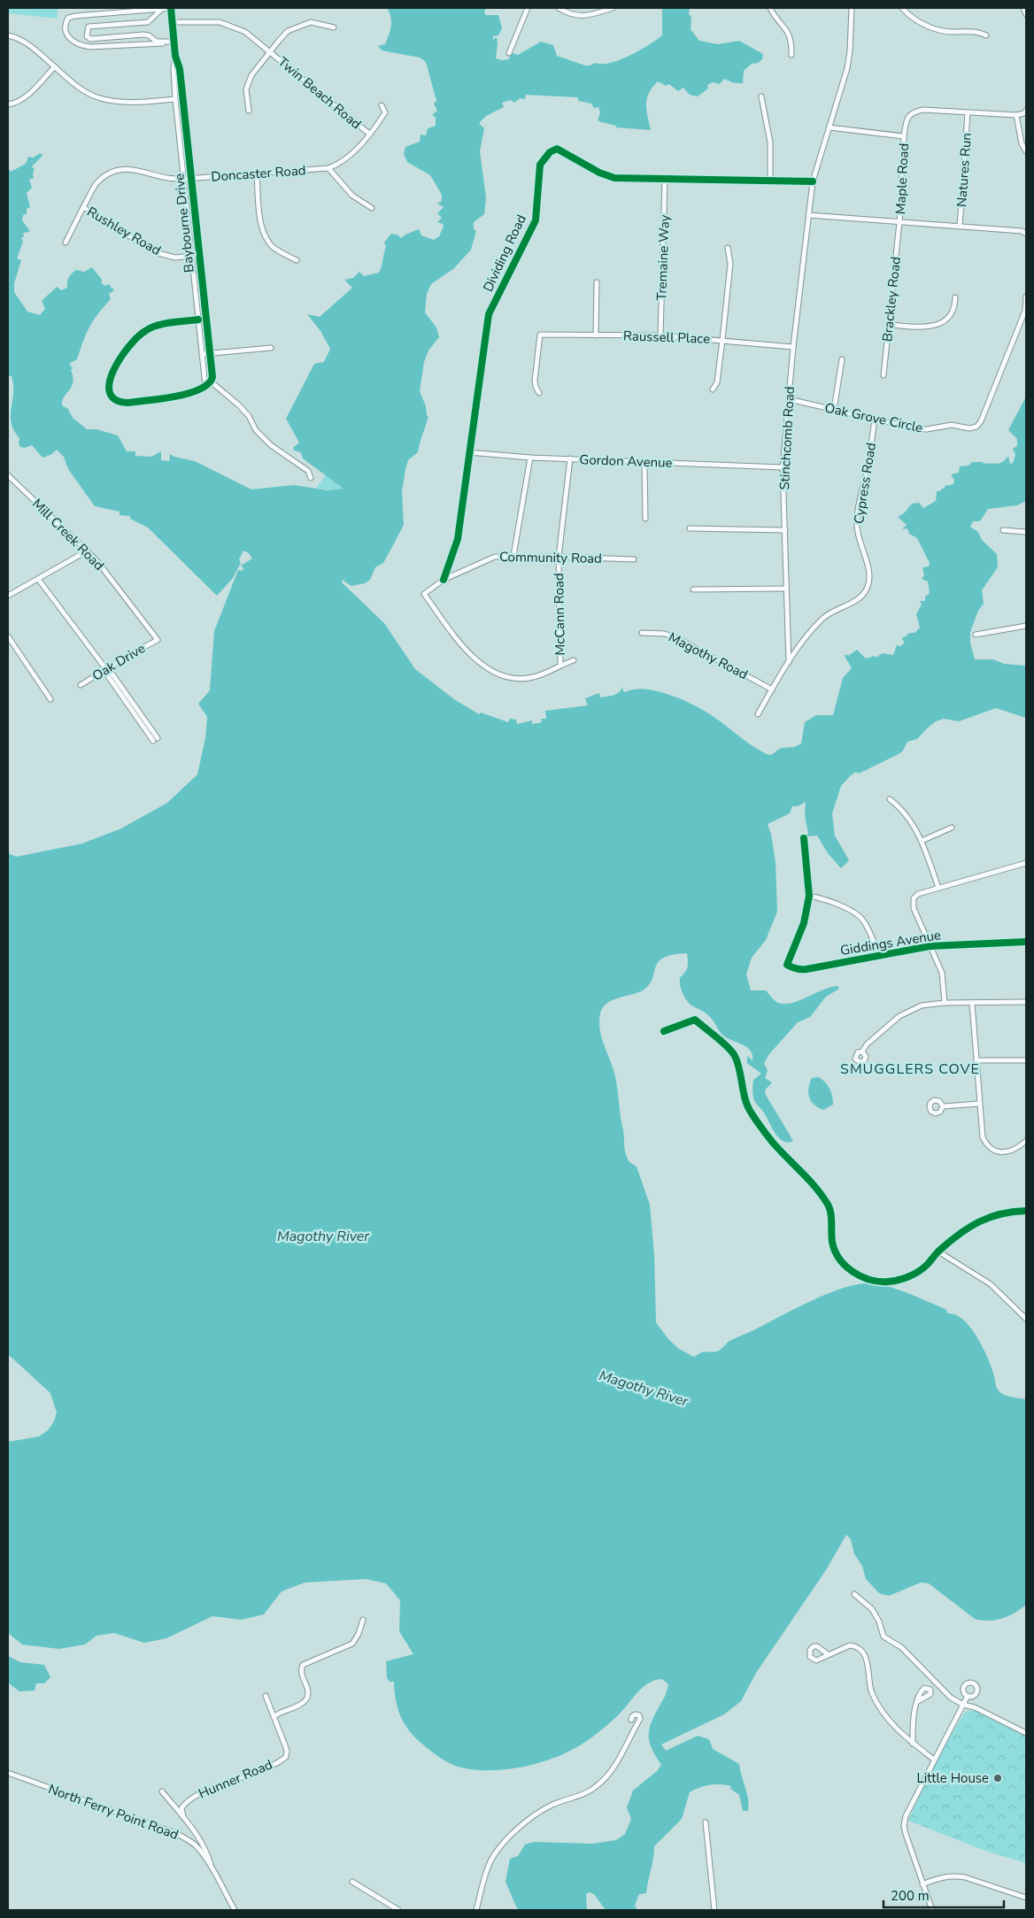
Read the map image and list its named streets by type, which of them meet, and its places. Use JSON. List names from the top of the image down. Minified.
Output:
{"streets":{"street":["Twin Beach Road","Natures Run","Doncaster Road","Maple Road","Baybourne Drive","Rushley Road","Dividing Road","Tremaine Way","Brackley Road","Raussell Place","Oak Grove Circle","Stinchcomb Road","Gordon Avenue","Cypress Road","Mill Creek Road","Community Road","McCann Road","Magothy Road","Oak Drive","Giddings Avenue","Hunner Road","North Ferry Point Road"]},"crossings":[["Twin Beach Road","Doncaster Road"],["Natures Run","Maple Road"],["Doncaster Road","Baybourne Drive"],["Doncaster Road","Rushley Road"],["Maple Road","Brackley Road"],["Baybourne Drive","Rushley Road"],["Dividing Road","Tremaine Way"],["Dividing Road","Stinchcomb Road"],["Dividing Road","Gordon Avenue"],["Dividing Road","Community Road"],["Tremaine Way","Raussell Place"],["Raussell Place","Stinchcomb Road"],["Oak Grove Circle","Stinchcomb Road"],["Oak Grove Circle","Cypress Road"],["Stinchcomb Road","Gordon Avenue"],["Stinchcomb Road","Cypress Road"],["Gordon Avenue","McCann Road"],["Cypress Road","Magothy Road"],["Mill Creek Road","Oak Drive"],["Community Road","McCann Road"]],"districts":["SMUGGLERS COVE"],"water":["Magothy River"],"places":["Little House"],"scale_bar":"200 m"}
